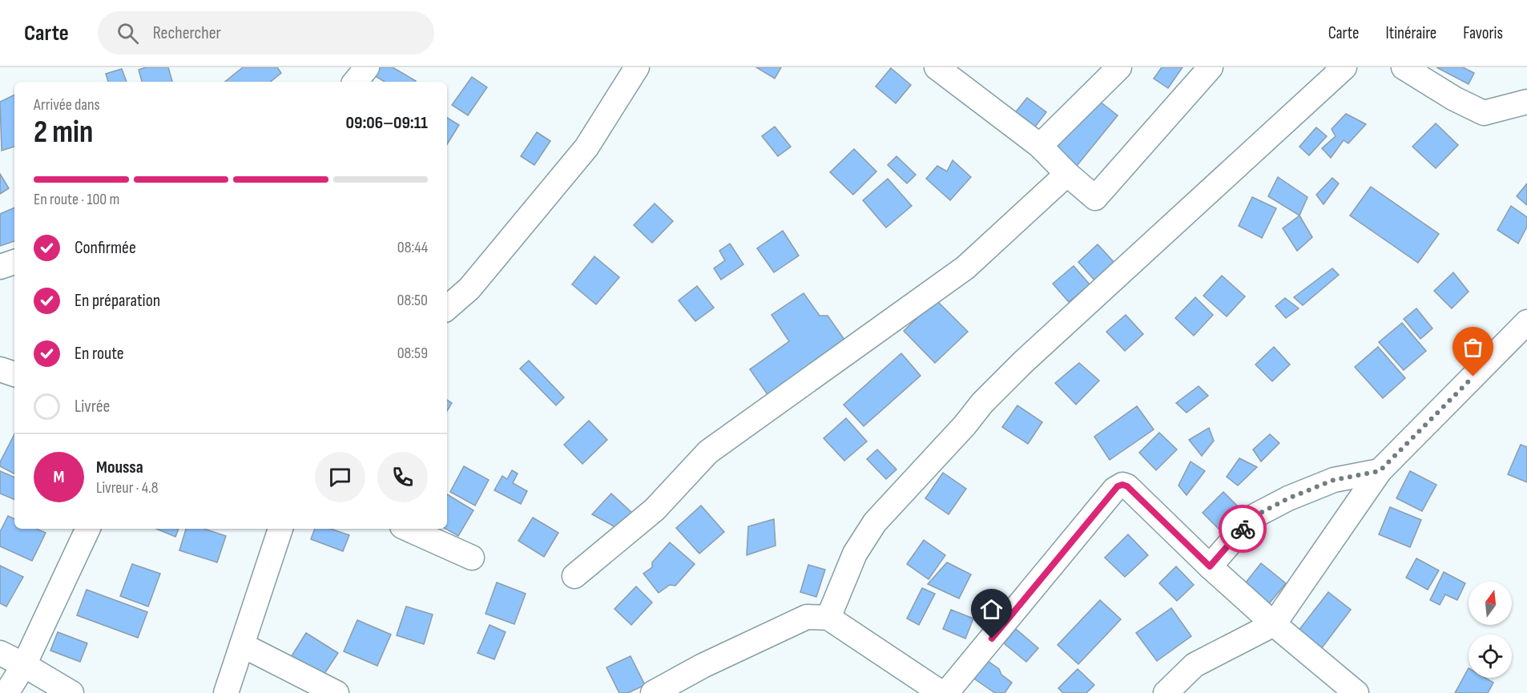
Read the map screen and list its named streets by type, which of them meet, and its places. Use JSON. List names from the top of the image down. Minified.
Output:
{"north":"top","page":{"header":"Carte","search":"Rechercher","nav":["Carte","Itinéraire","Favoris"],"heading":["2 min","Arrivée dans","09:06–09:11"],"panel":["Moussa","Livreur · 4.8"],"bar":"En route · 100 m","list":[["Confirmée","08:44"],["En préparation","08:50"],["En route","08:59"],"Livrée"],"round":"M"}}
